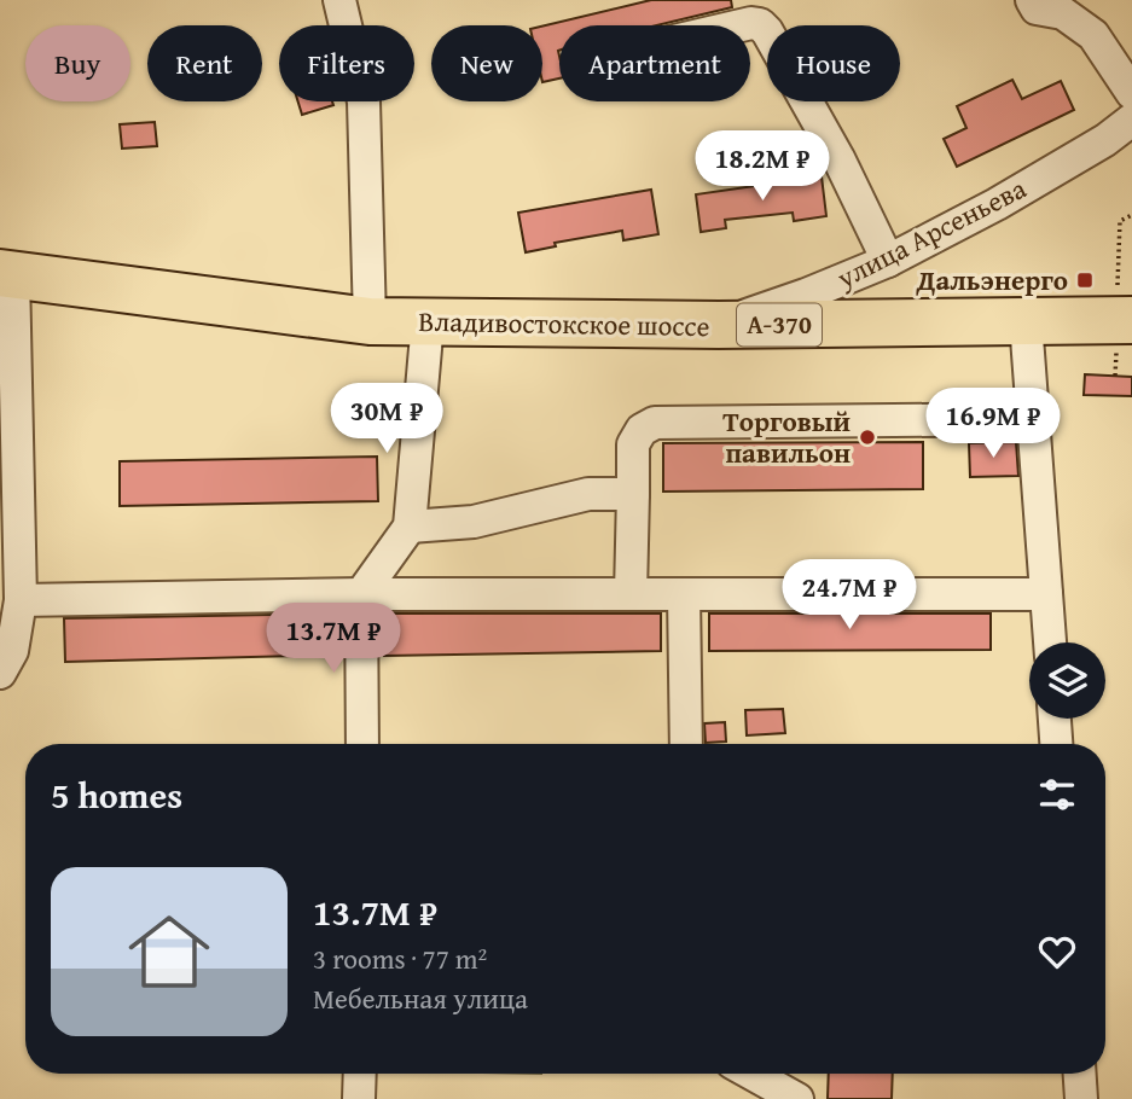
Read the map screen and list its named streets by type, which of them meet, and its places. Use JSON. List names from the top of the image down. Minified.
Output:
{"streets":{"highway":["Владивостокское шоссе","А-370"],"street":["улица Арсеньева"]},"crossings":[["улица Арсеньева","Владивостокское шоссе"]],"places":{"transit":["Дальэнерго"],"other":["Торговый павильон"]},"page":{"chip":["Buy","Rent","Filters","New","Apartment","House"],"price":["18.2M ₽","30M ₽","16.9M ₽","24.7M ₽","13.7M ₽"],"heading":"5 homes","list":[{"name":"13.7M ₽","note":"3 rooms · 77 m² · Мебельная улица"}]}}
